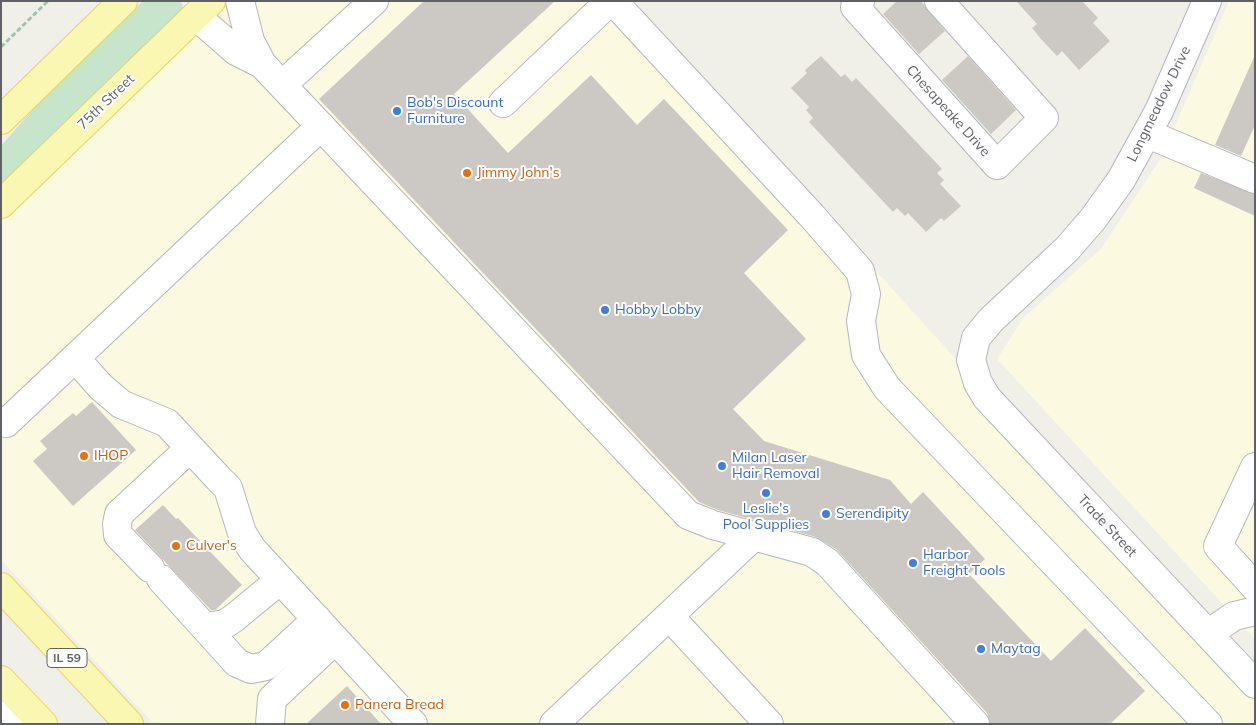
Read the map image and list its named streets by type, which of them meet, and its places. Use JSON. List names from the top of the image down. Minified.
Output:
{"streets":{"main road":["75th Street","IL 59"],"street":["Longmeadow Drive","Chesapeake Drive","Trade Street"]},"crossings":[["Longmeadow Drive","Trade Street"]],"places":["Bob's Discount Furniture","Jimmy John's","Hobby Lobby","IHOP","Milan Laser Hair Removal","Leslie's Pool Supplies","Serendipity","Culver's","Harbor Freight Tools","Maytag","Panera Bread"]}
